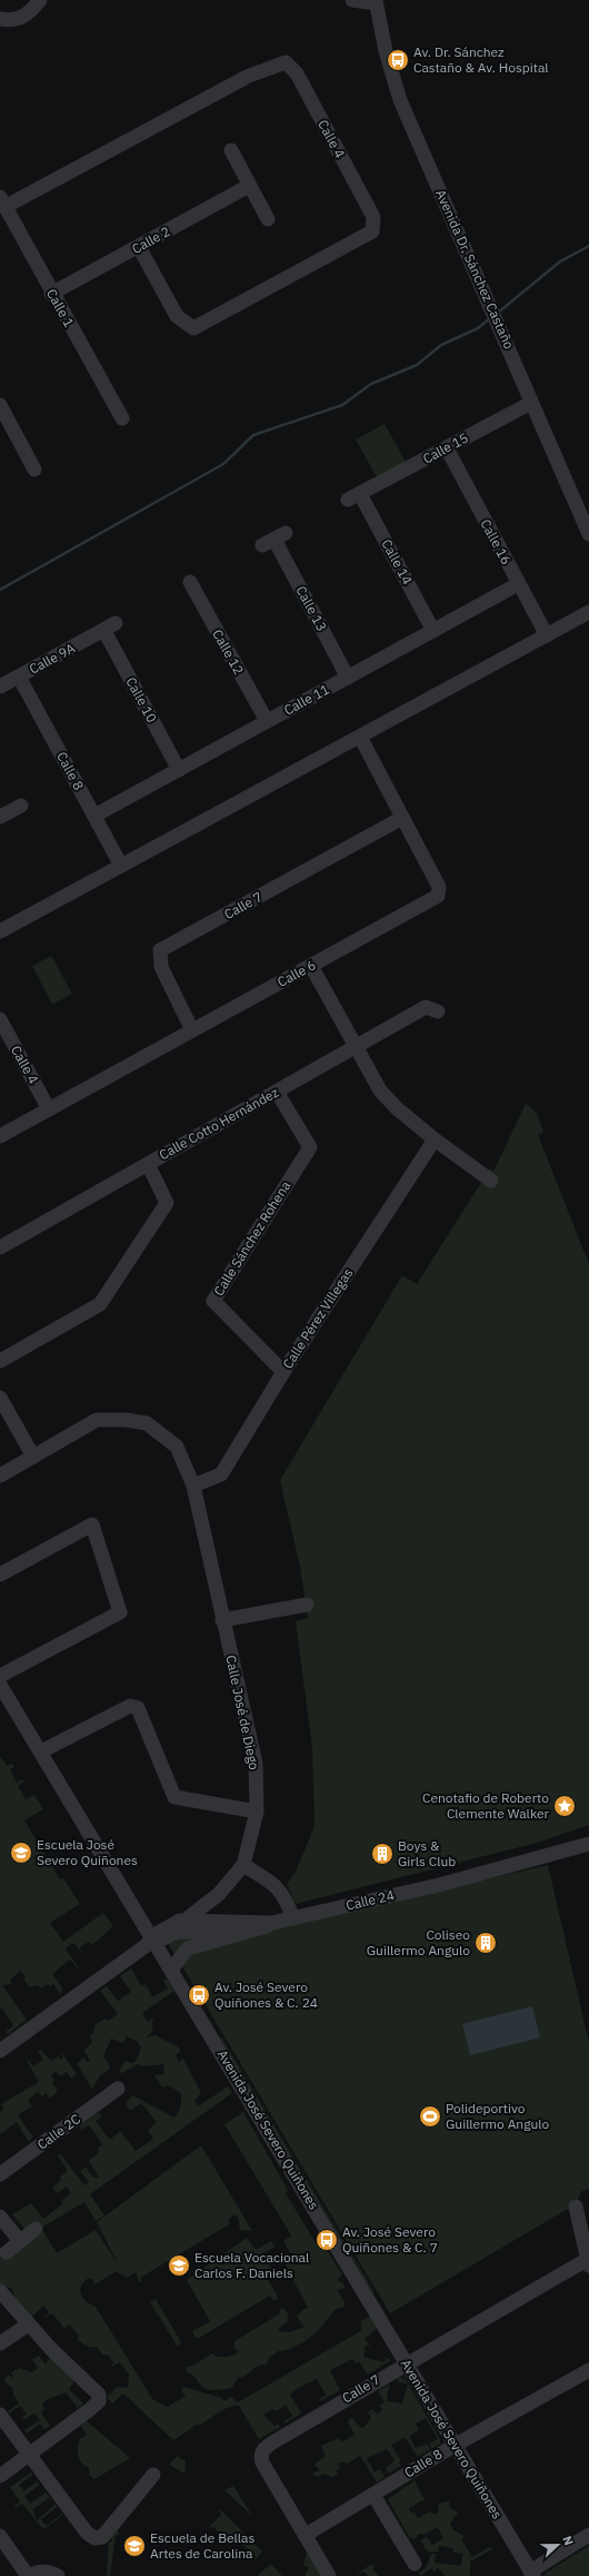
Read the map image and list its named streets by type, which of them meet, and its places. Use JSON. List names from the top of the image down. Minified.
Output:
{"streets":{"street":["Calle 4","Calle 2","Avenida Dr. Sánchez Castaño","Calle 1","Calle 15","Calle 16","Calle 14","Calle 13","Calle 12","Calle 9A","Calle 10","Calle 11","Calle 8","Calle 7","Calle 6","Calle Cotto Hernández","Calle Sánchez Rohena","Calle Pérez Villegas","Calle José de Diego","Calle 24","Avenida José Severo Quiñones","Calle 2C"]},"crossings":[["Calle 4","Calle 2"],["Calle 4","Calle 1"],["Calle 4","Calle 6"],["Calle 2","Calle 1"],["Avenida Dr. Sánchez Castaño","Calle 15"],["Calle 15","Calle 16"],["Calle 15","Calle 14"],["Calle 16","Calle 11"],["Calle 14","Calle 11"],["Calle 13","Calle 11"],["Calle 12","Calle 11"],["Calle 9A","Calle 10"],["Calle 9A","Calle 8"],["Calle 10","Calle 11"],["Calle 11","Calle 8"],["Calle 8","Calle 7"],["Calle 8","Avenida José Severo Quiñones"],["Calle 7","Calle 6"],["Calle 7","Avenida José Severo Quiñones"],["Calle Cotto Hernández","Calle Sánchez Rohena"],["Calle Sánchez Rohena","Calle Pérez Villegas"],["Calle Pérez Villegas","Calle José de Diego"],["Calle 24","Avenida José Severo Quiñones"]],"places":{"bus stop":["Av. Dr. Sánchez Castaño & Av. Hospital","Av. José Severo Quiñones & C. 24","Av. José Severo Quiñones & C. 7"],"place":["Cenotafio de Roberto Clemente Walker"],"school or university":["Escuela José Severo Quiñones","Escuela Vocacional Carlos F. Daniels","Escuela de Bellas Artes de Carolina"],"building":["Boys & Girls Club","Coliseo Guillermo Angulo"],"sports":["Polideportivo Guillermo Angulo"]},"north":"right"}
